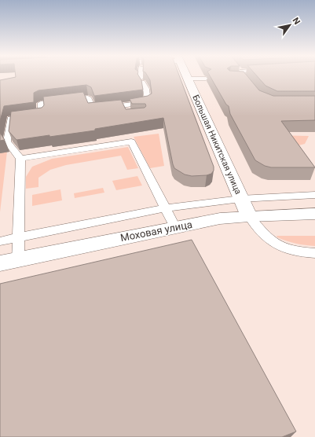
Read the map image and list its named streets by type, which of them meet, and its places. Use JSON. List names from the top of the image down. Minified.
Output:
{"streets":{"street":["Большая Никитская улица","Моховая улица"]},"crossings":[["Большая Никитская улица","Моховая улица"]],"north":"top right"}
